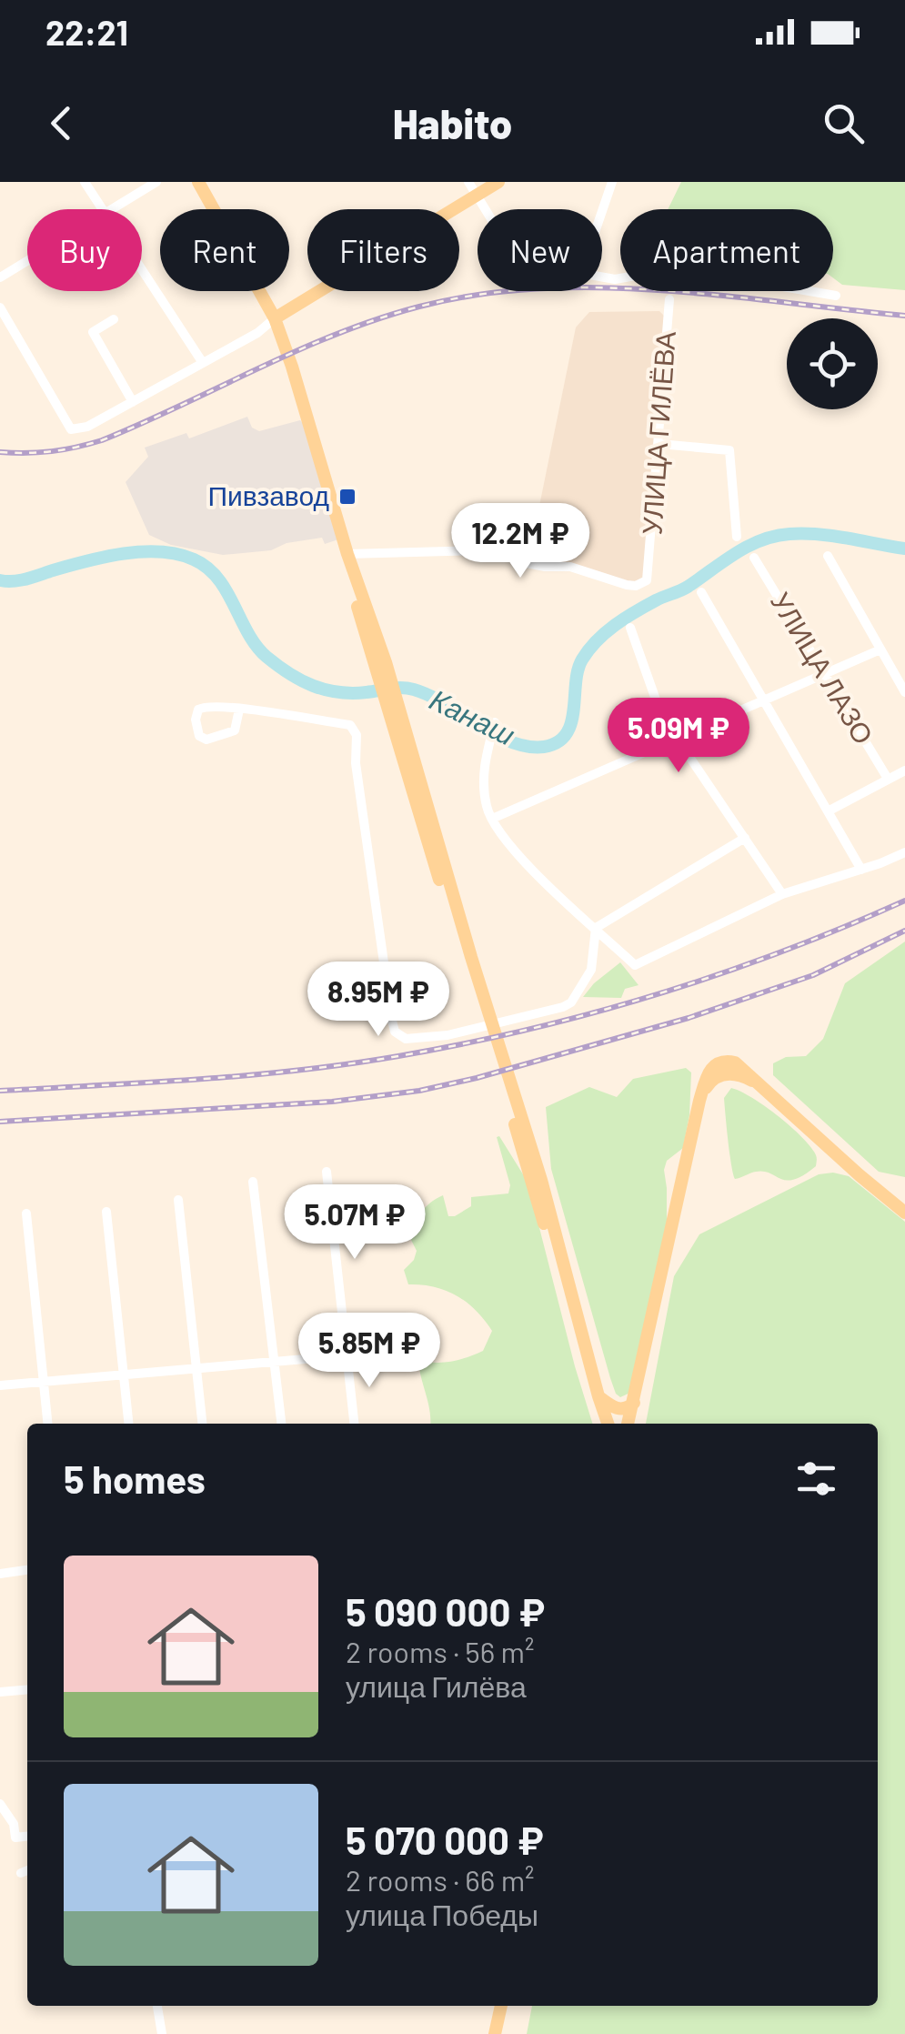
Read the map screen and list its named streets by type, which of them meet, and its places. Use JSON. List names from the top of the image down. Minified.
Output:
{"streets":{"street":["УЛИЦА ГИЛЁВА","УЛИЦА ЛАЗО"]},"water":["Канаш"],"places":{"transit":["Пивзавод"]},"page":{"status":"22:21","header":"Habito","chip":["Buy","Rent","Filters","New","Apartment"],"price":["12.2M ₽","5.09M ₽","8.95M ₽","5.07M ₽","5.85M ₽"],"heading":"5 homes","list":[{"name":"5 090 000 ₽","note":"2 rooms · 56 m² · улица Гилёва"},{"name":"5 070 000 ₽","note":"2 rooms · 66 m² · улица Победы"}]}}
